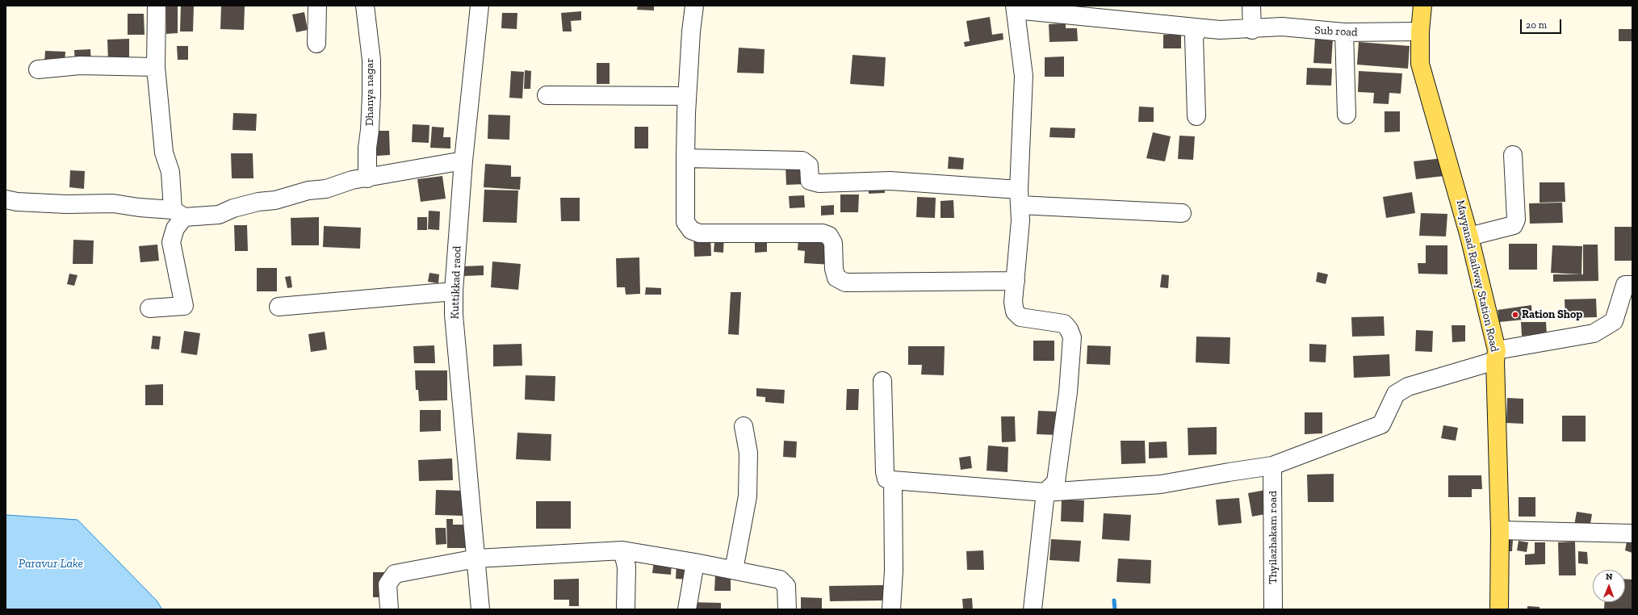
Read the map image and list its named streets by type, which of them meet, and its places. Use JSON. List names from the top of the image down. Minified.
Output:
{"streets":{"main road":["Mayyanad Railway Station Road"],"street":["Sub road","Dhanya nagar","Kuttikkad raod","Thyilazhakam road"]},"crossings":[["Sub road","Mayyanad Railway Station Road"]],"water":["Paravur Lake"],"places":["Ration Shop"],"scale_bar":"20 m","north":"top"}
